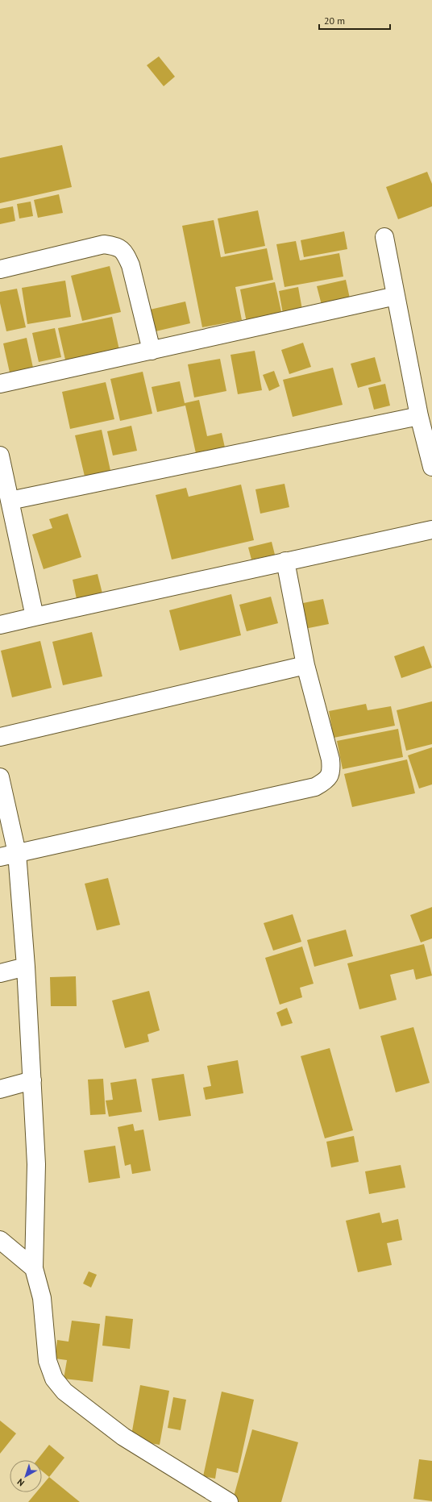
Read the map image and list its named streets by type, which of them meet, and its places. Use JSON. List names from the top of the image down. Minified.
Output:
{"scale_bar":"20 m","north":"bottom left"}
